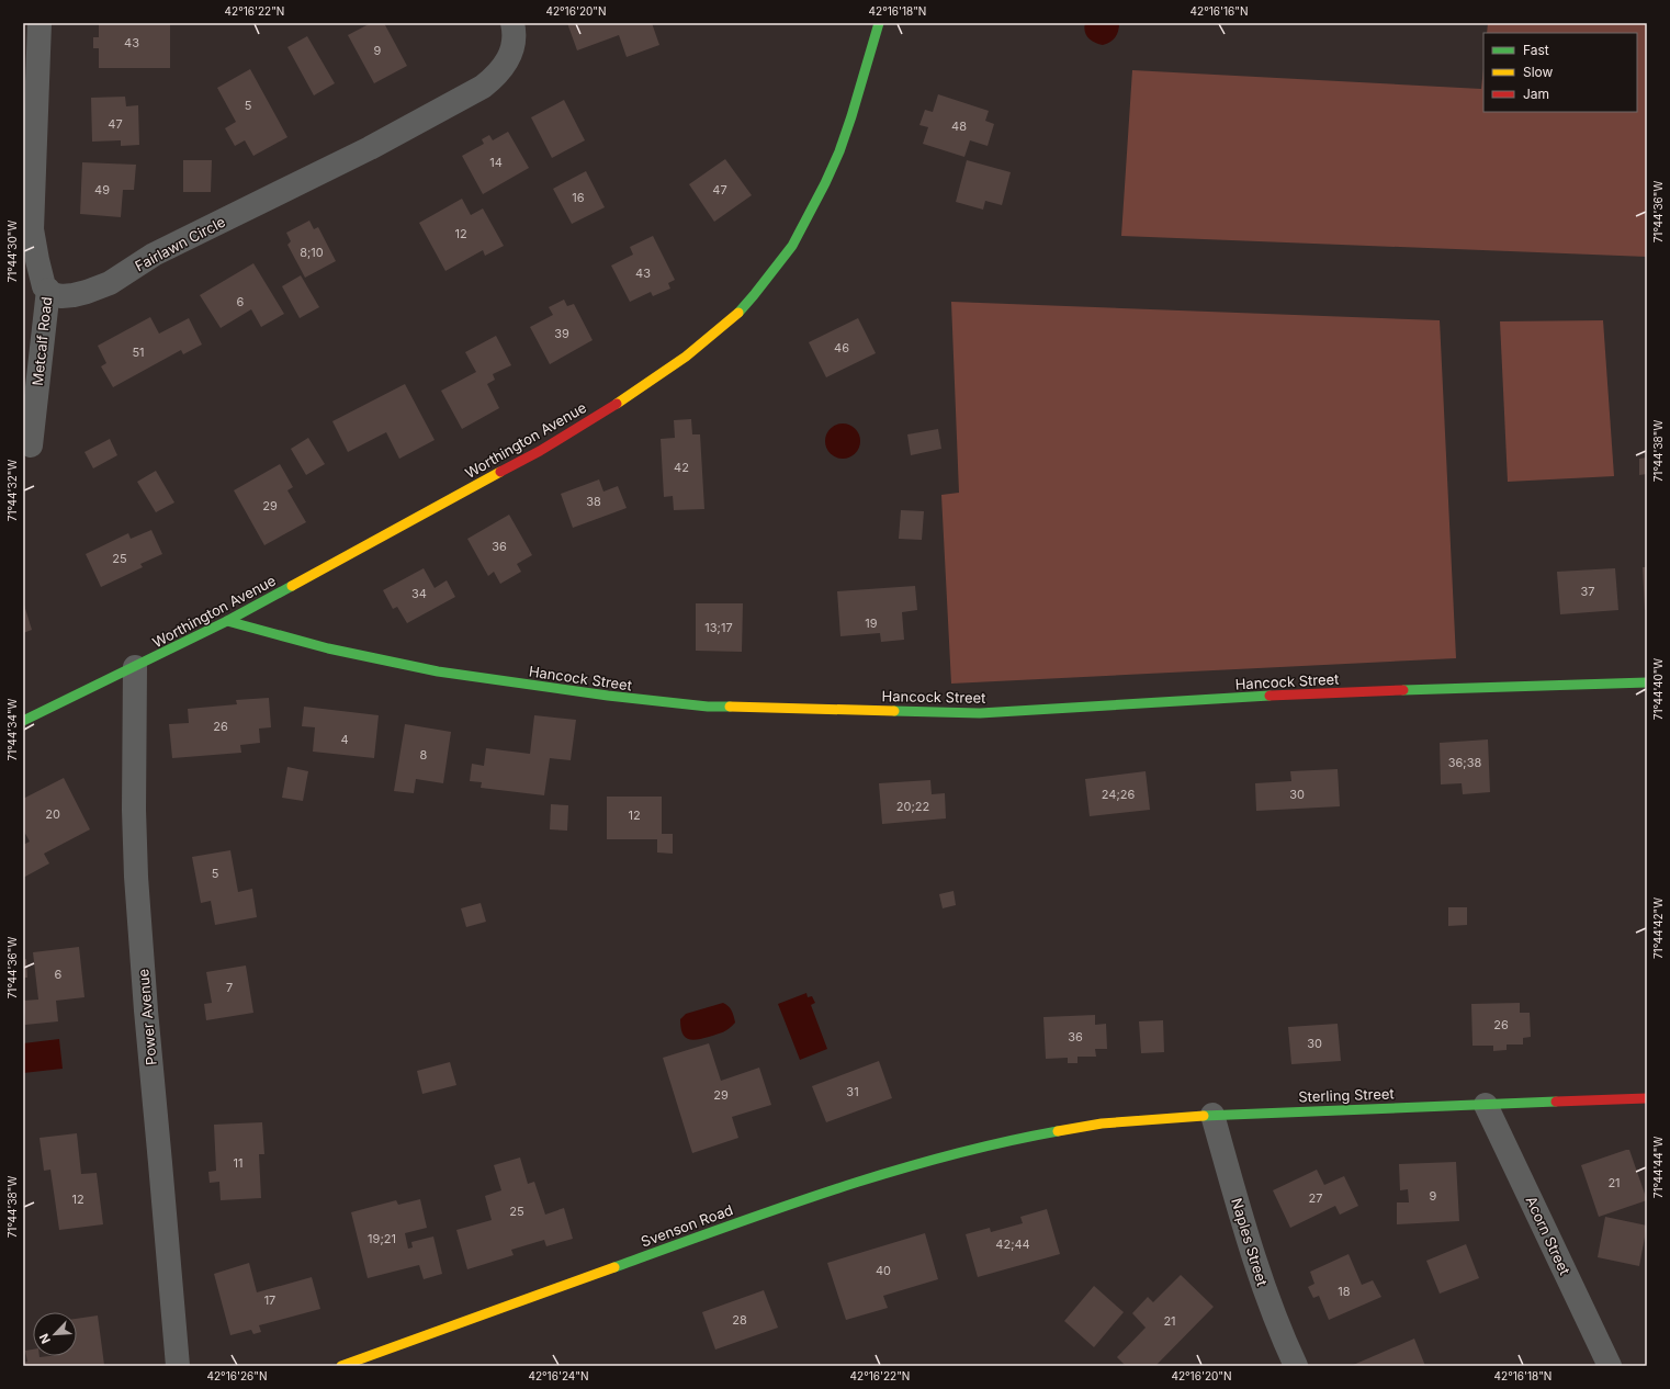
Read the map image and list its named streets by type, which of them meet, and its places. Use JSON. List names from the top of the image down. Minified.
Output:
{"streets":{"street":["Fairlawn Circle","Metcalf Road","Worthington Avenue","Hancock Street","Power Avenue","Sterling Street","Svenson Road","Acorn Street","Naples Street"]},"crossings":[["Fairlawn Circle","Metcalf Road"],["Worthington Avenue","Hancock Street"],["Worthington Avenue","Power Avenue"],["Sterling Street","Svenson Road"],["Sterling Street","Acorn Street"],["Sterling Street","Naples Street"]],"house_numbers":["43","9","5","47","48","14","49","47","16","12","8;10","43","6","39","46","51","42","38","29","36","25","37","34","19","13;17","26","4","8","36;38","24;26","30","20;22","20","12","5","6","7","26","36","30","31","29","11","21","9","27","12","25","19;21","42;44","40","18","17","28","21"],"legend":["Fast","Slow","Jam"],"north":"bottom left","coordinates":["42°16'22\"N","42°16'20\"N","42°16'18\"N","42°16'16\"N","71°44'36\"W","71°44'30\"W","71°44'38\"W","71°44'32\"W","71°44'40\"W","71°44'34\"W","71°44'42\"W","71°44'44\"W","42°16'26\"N","42°16'24\"N"]}
